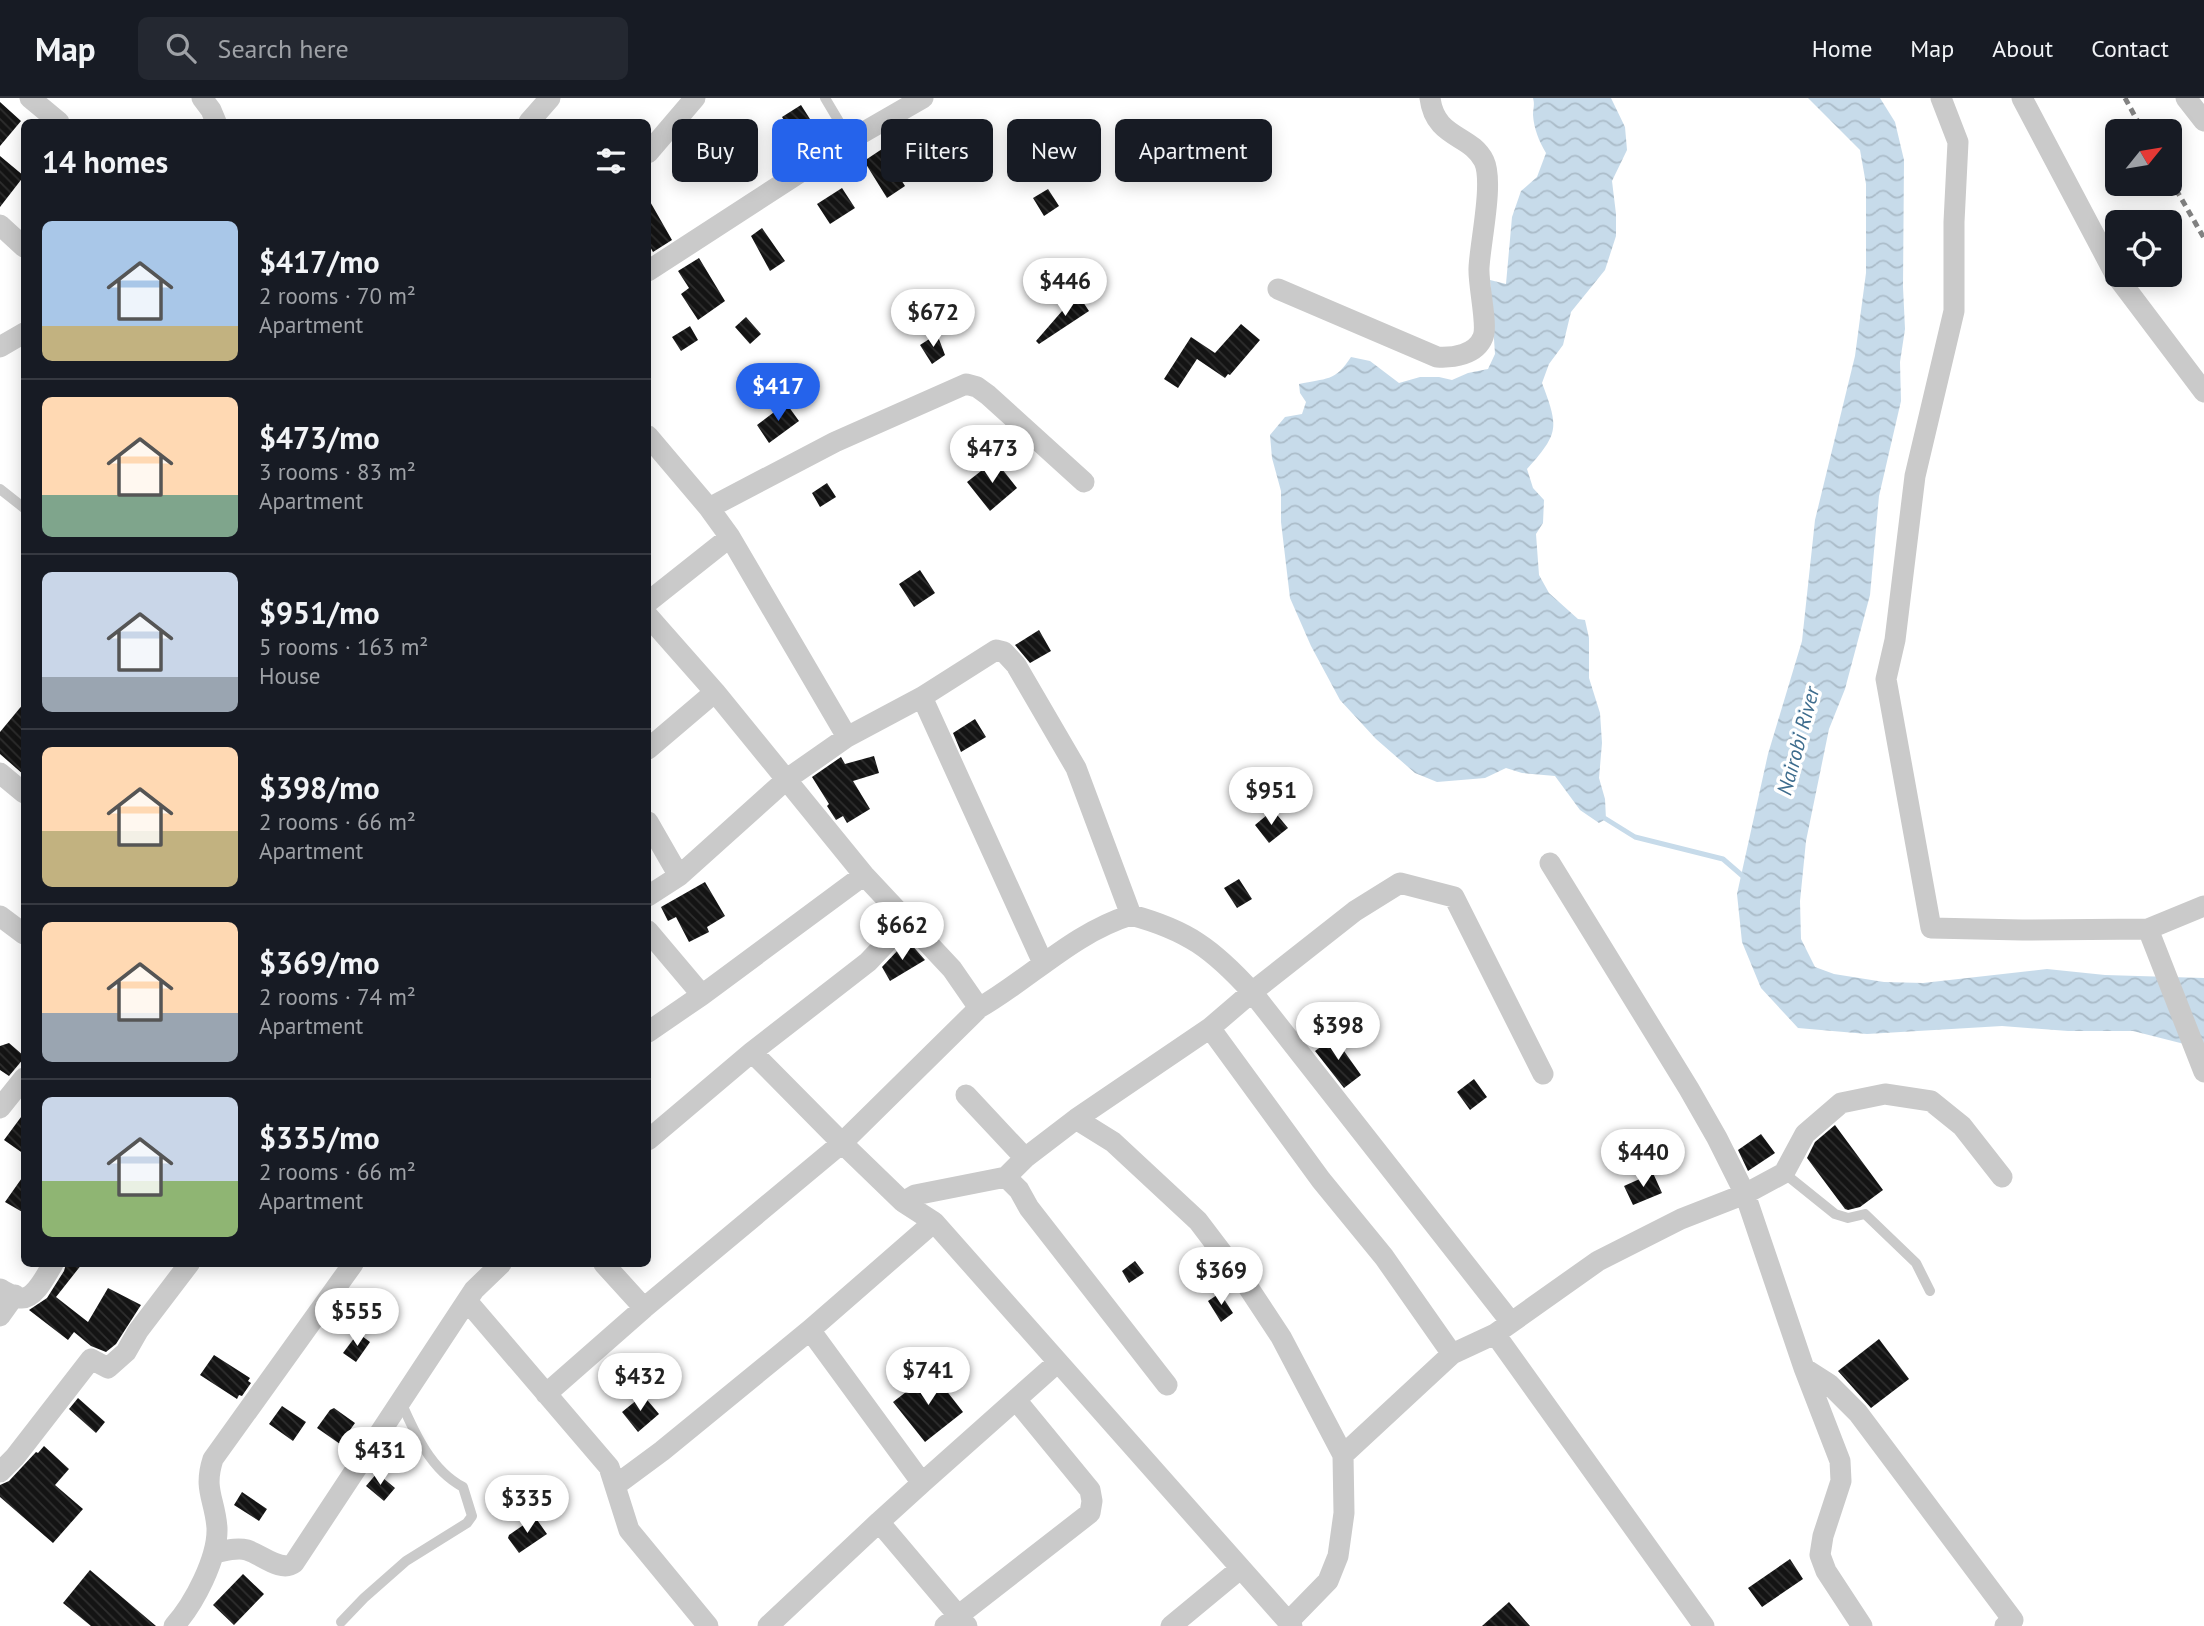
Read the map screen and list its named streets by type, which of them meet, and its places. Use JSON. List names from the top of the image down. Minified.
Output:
{"water":["Nairobi River"],"north":"top right","page":{"header":"Map","search":"Search here","nav":["Home","Map","About","Contact"],"chip":["Buy","Rent","Filters","New","Apartment"],"heading":"14 homes","list":[{"name":"$417/mo","note":"2 rooms · 70 m² · Apartment"},{"name":"$473/mo","note":"3 rooms · 83 m² · Apartment"},{"name":"$951/mo","note":"5 rooms · 163 m² · House"},{"name":"$398/mo","note":"2 rooms · 66 m² · Apartment"},{"name":"$369/mo","note":"2 rooms · 74 m² · Apartment"},{"name":"$335/mo","note":"2 rooms · 66 m² · Apartment"}],"price":["$446","$672","$417","$473","$951","$662","$398","$440","$369","$555","$741","$432","$431","$335"]}}
